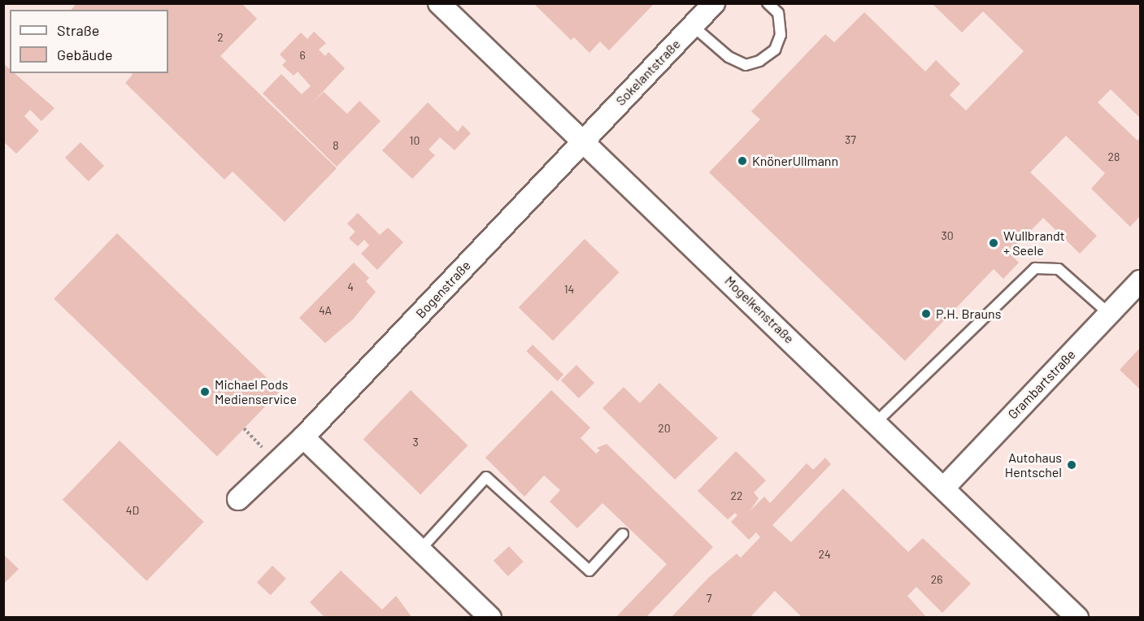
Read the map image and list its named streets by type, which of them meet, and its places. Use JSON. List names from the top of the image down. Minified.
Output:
{"streets":{"street":["Sokelantstraße","Bogenstraße","Mogelkenstraße","Grambartstraße"]},"crossings":[["Sokelantstraße","Bogenstraße"],["Sokelantstraße","Mogelkenstraße"],["Bogenstraße","Mogelkenstraße"],["Mogelkenstraße","Grambartstraße"]],"places":["KnönerUllmann","Wullbrandt + Seele","P.H. Brauns","Michael Pods Medienservice","Autohaus Hentschel"],"house_numbers":["2","6","37","10","8","28","30","4","14","4A","20","3","22","4D","24","26","7"],"legend":["Straße","Gebäude"]}
